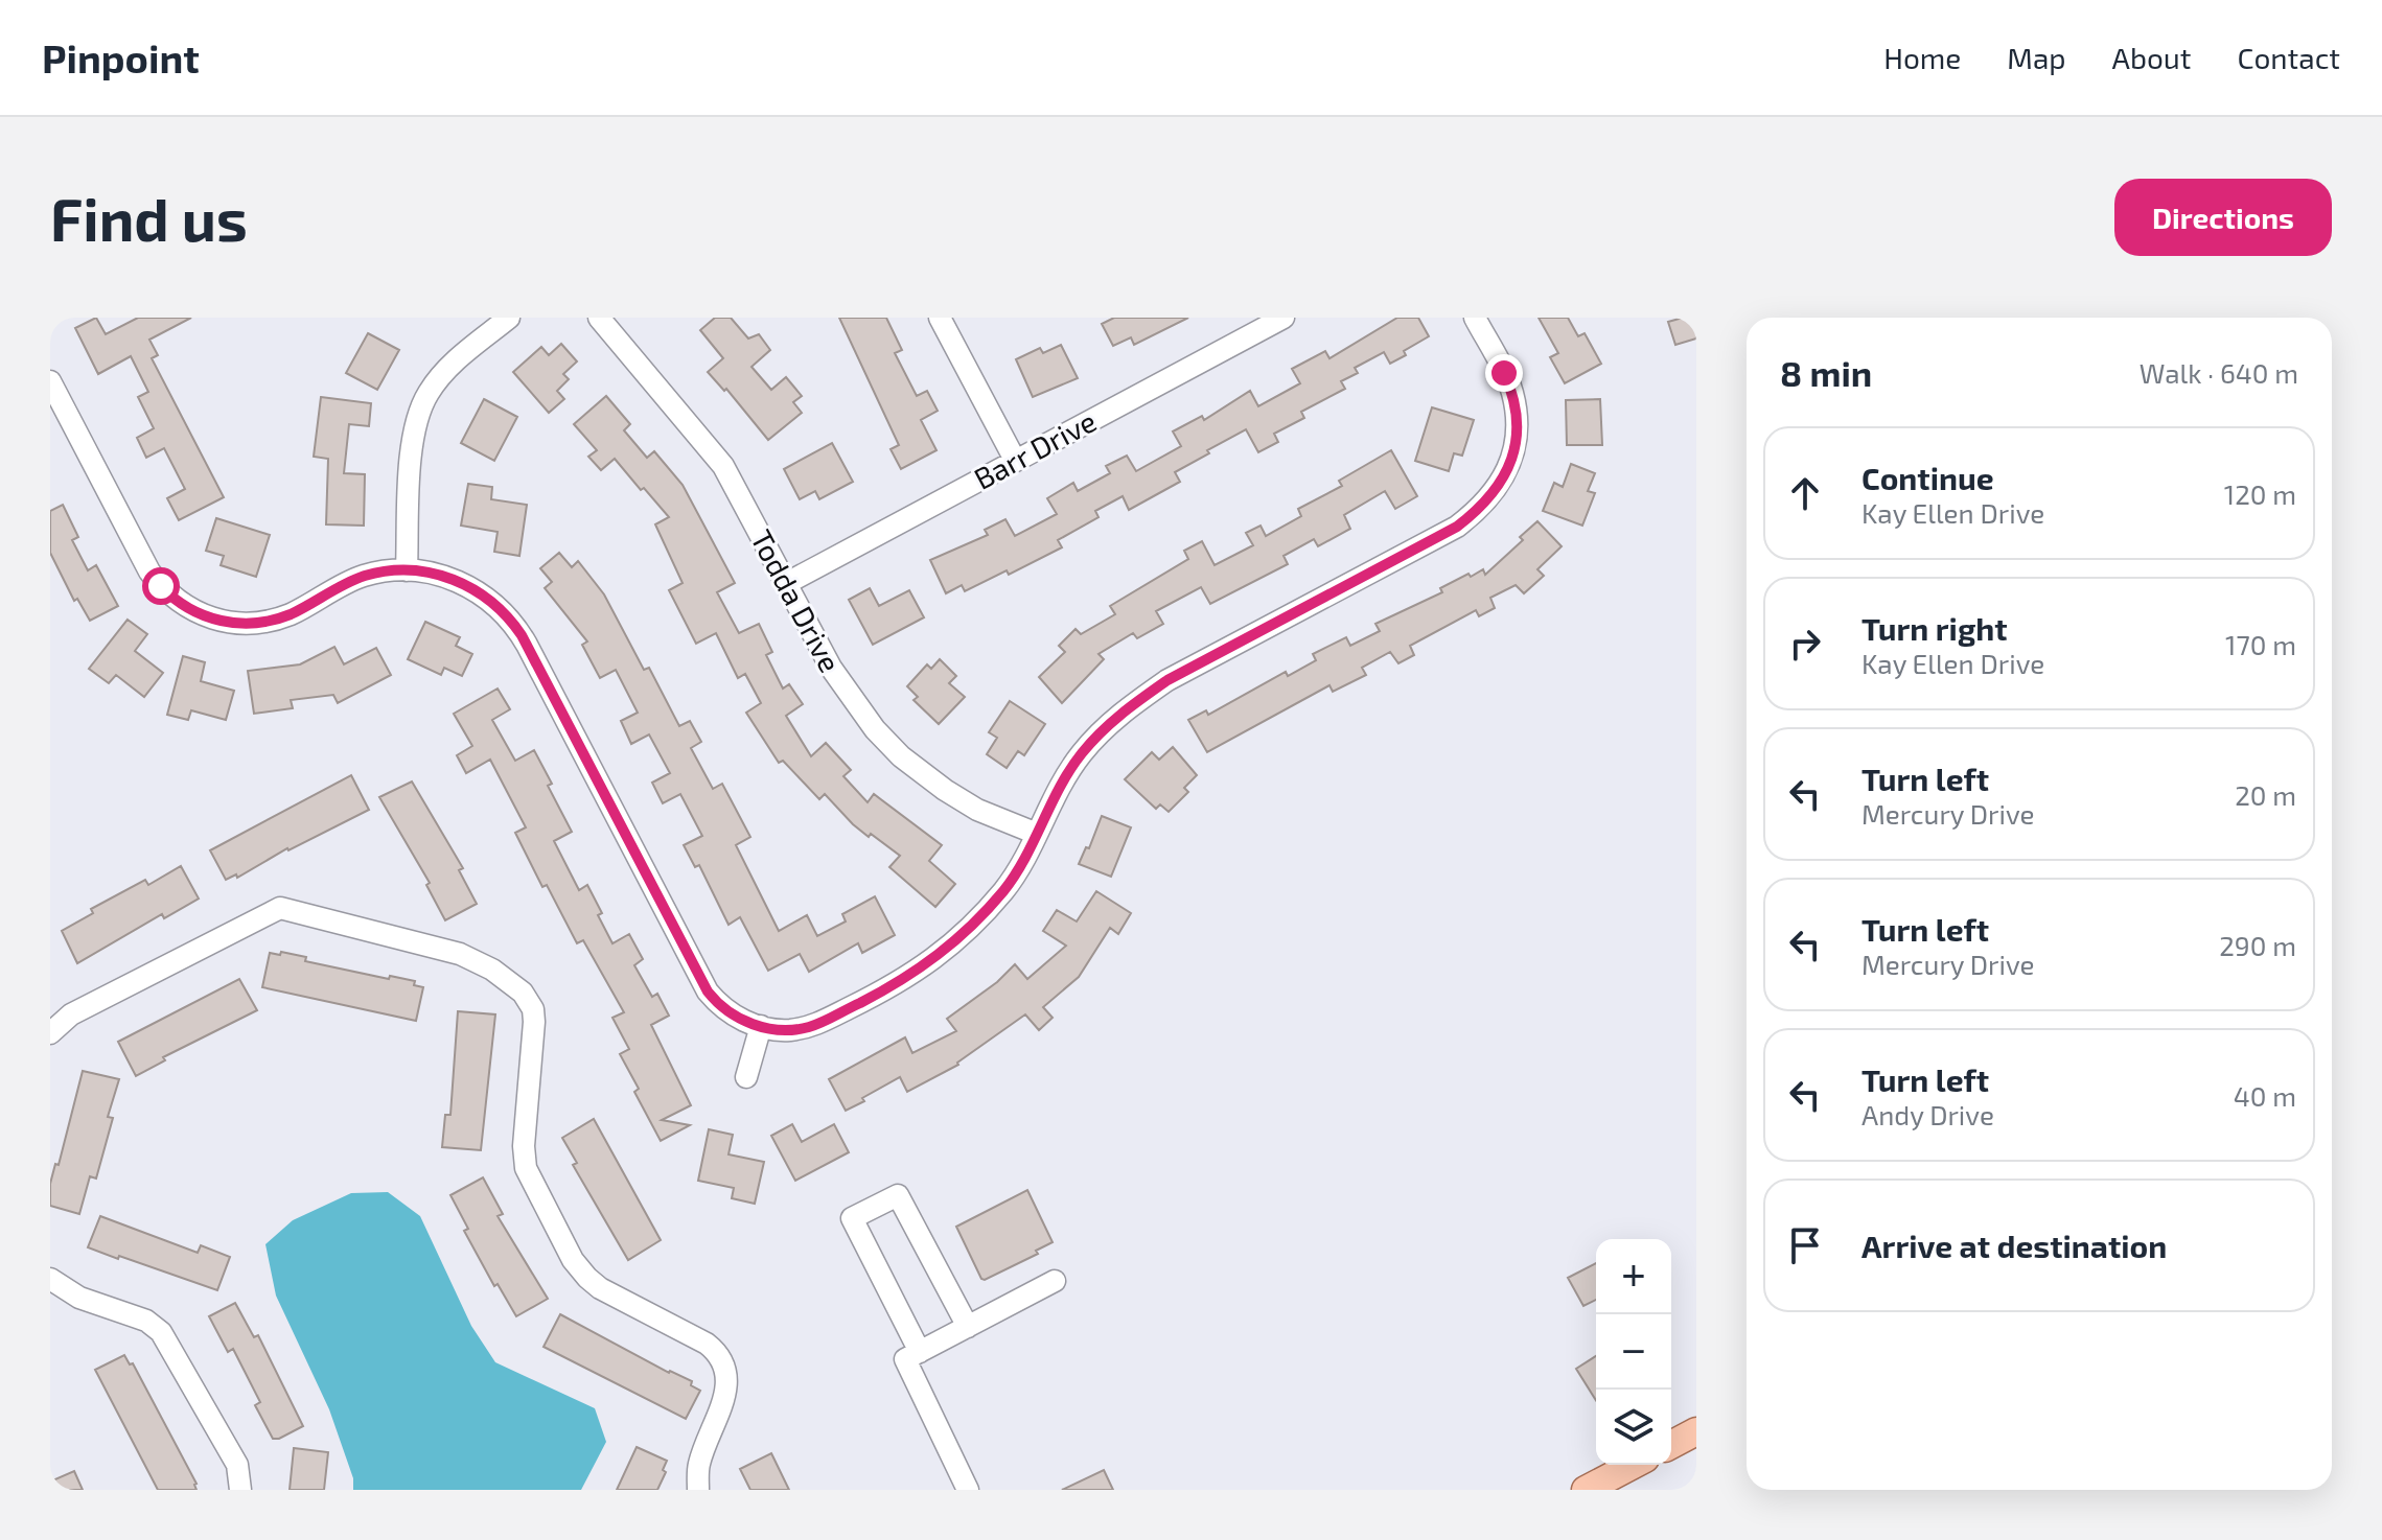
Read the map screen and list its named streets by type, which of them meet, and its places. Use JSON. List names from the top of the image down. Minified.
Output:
{"streets":{"street":["Barr Drive","Todda Drive"]},"crossings":[["Barr Drive","Todda Drive"]],"page":{"header":"Pinpoint","nav":["Home","Map","About","Contact"],"buttons":"Directions","title":"Find us","heading":["8 min","Walk · 640 m"],"list":[["Continue","Kay Ellen Drive","120 m"],["Turn right","Kay Ellen Drive","170 m"],["Turn left","Mercury Drive","20 m"],["Turn left","Mercury Drive","290 m"],["Turn left","Andy Drive","40 m"],"Arrive at destination"],"map_buttons":["+","−"]}}
